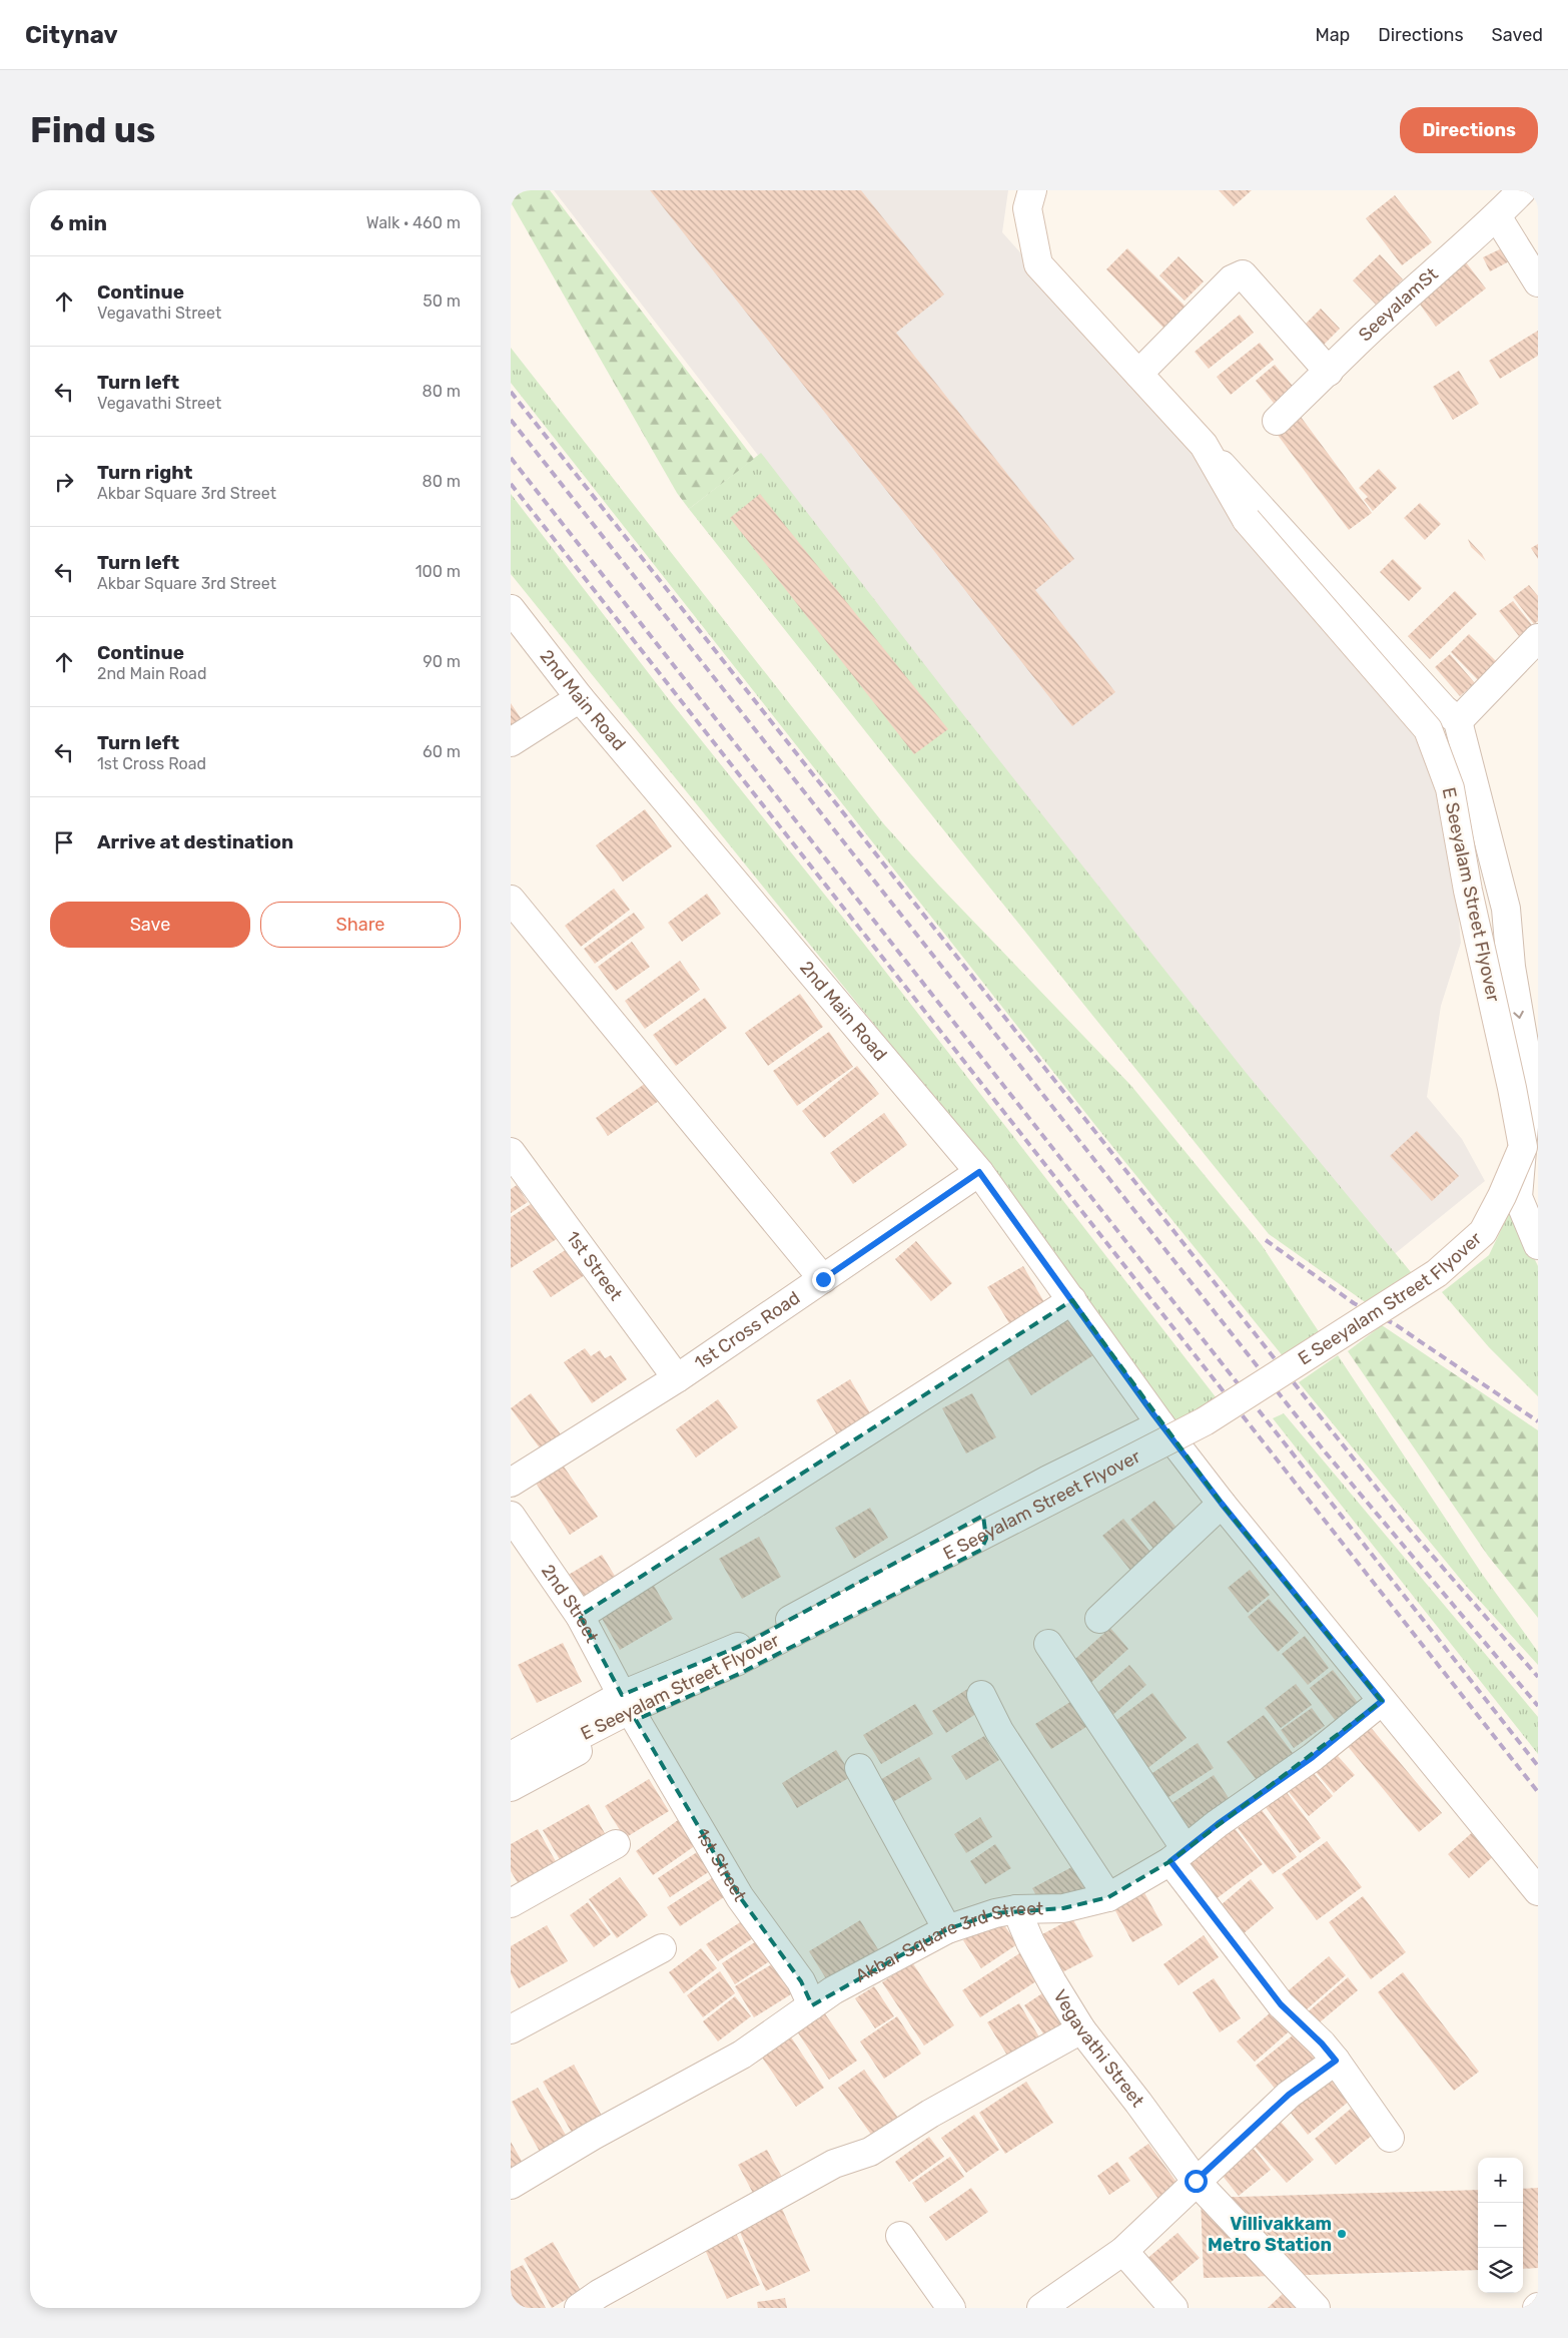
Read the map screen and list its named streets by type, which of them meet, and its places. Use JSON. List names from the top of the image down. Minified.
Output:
{"streets":{"street":["SeeyalamSt","2nd Main Road","E Seeyalam Street Flyover","1st Street","1st Cross Road","2nd Street","Akbar Square 3rd Street","Vegavathi Street"]},"crossings":[["2nd Main Road","1st Cross Road"],["1st Street","1st Cross Road"],["1st Street","Akbar Square 3rd Street"],["Akbar Square 3rd Street","Vegavathi Street"]],"places":["Villivakkam Metro Station"],"page":{"header":"Citynav","nav":["Map","Directions","Saved"],"buttons":["Directions",["Save","Share"]],"title":"Find us","heading":["6 min","Walk · 460 m"],"list":[["Continue","Vegavathi Street","50 m"],["Turn left","Vegavathi Street","80 m"],["Turn right","Akbar Square 3rd Street","80 m"],["Turn left","Akbar Square 3rd Street","100 m"],["Continue","2nd Main Road","90 m"],["Turn left","1st Cross Road","60 m"],"Arrive at destination"],"map_buttons":["+","−"]}}
